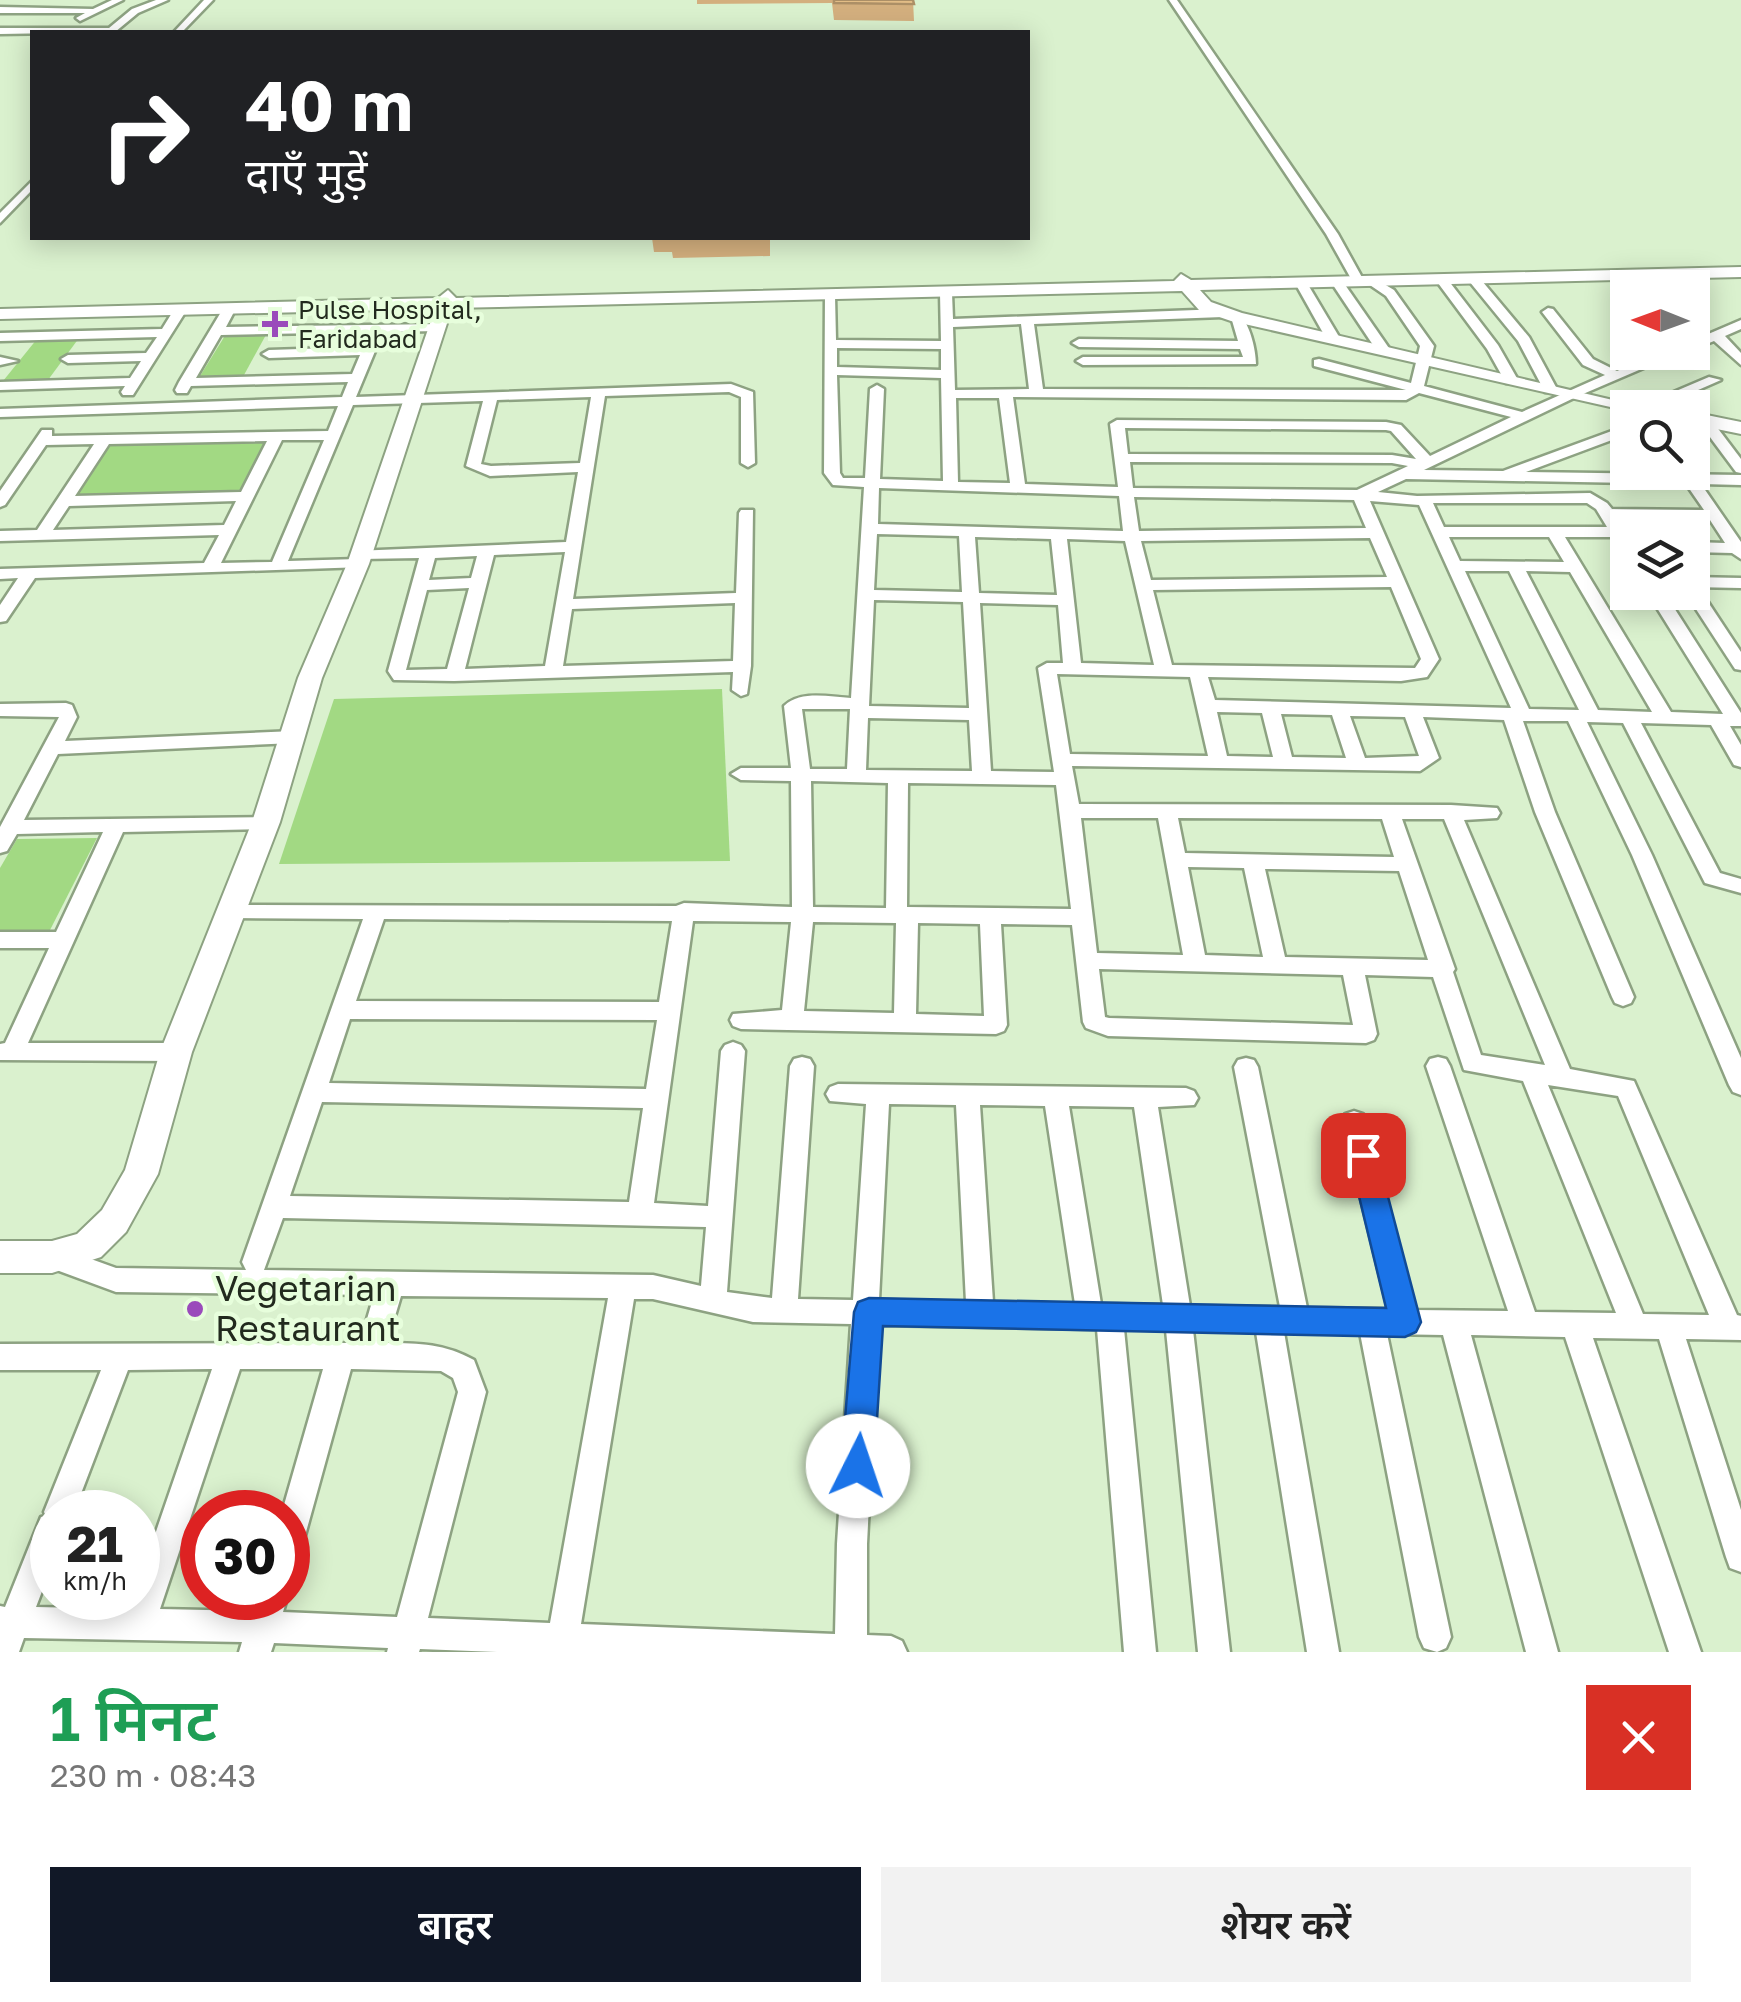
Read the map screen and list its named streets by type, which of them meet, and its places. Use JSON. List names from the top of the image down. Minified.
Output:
{"places":{"health":["Pulse Hospital, Faridabad"],"other":["Vegetarian Restaurant"]},"north":"left","page":{"turn":["40 m","दाएँ मुड़ें"],"speed":"21 km/h","limit":"30","heading":["1 मिनट","230 m · 08:43"],"buttons":["बाहर","शेयर करें"]}}
